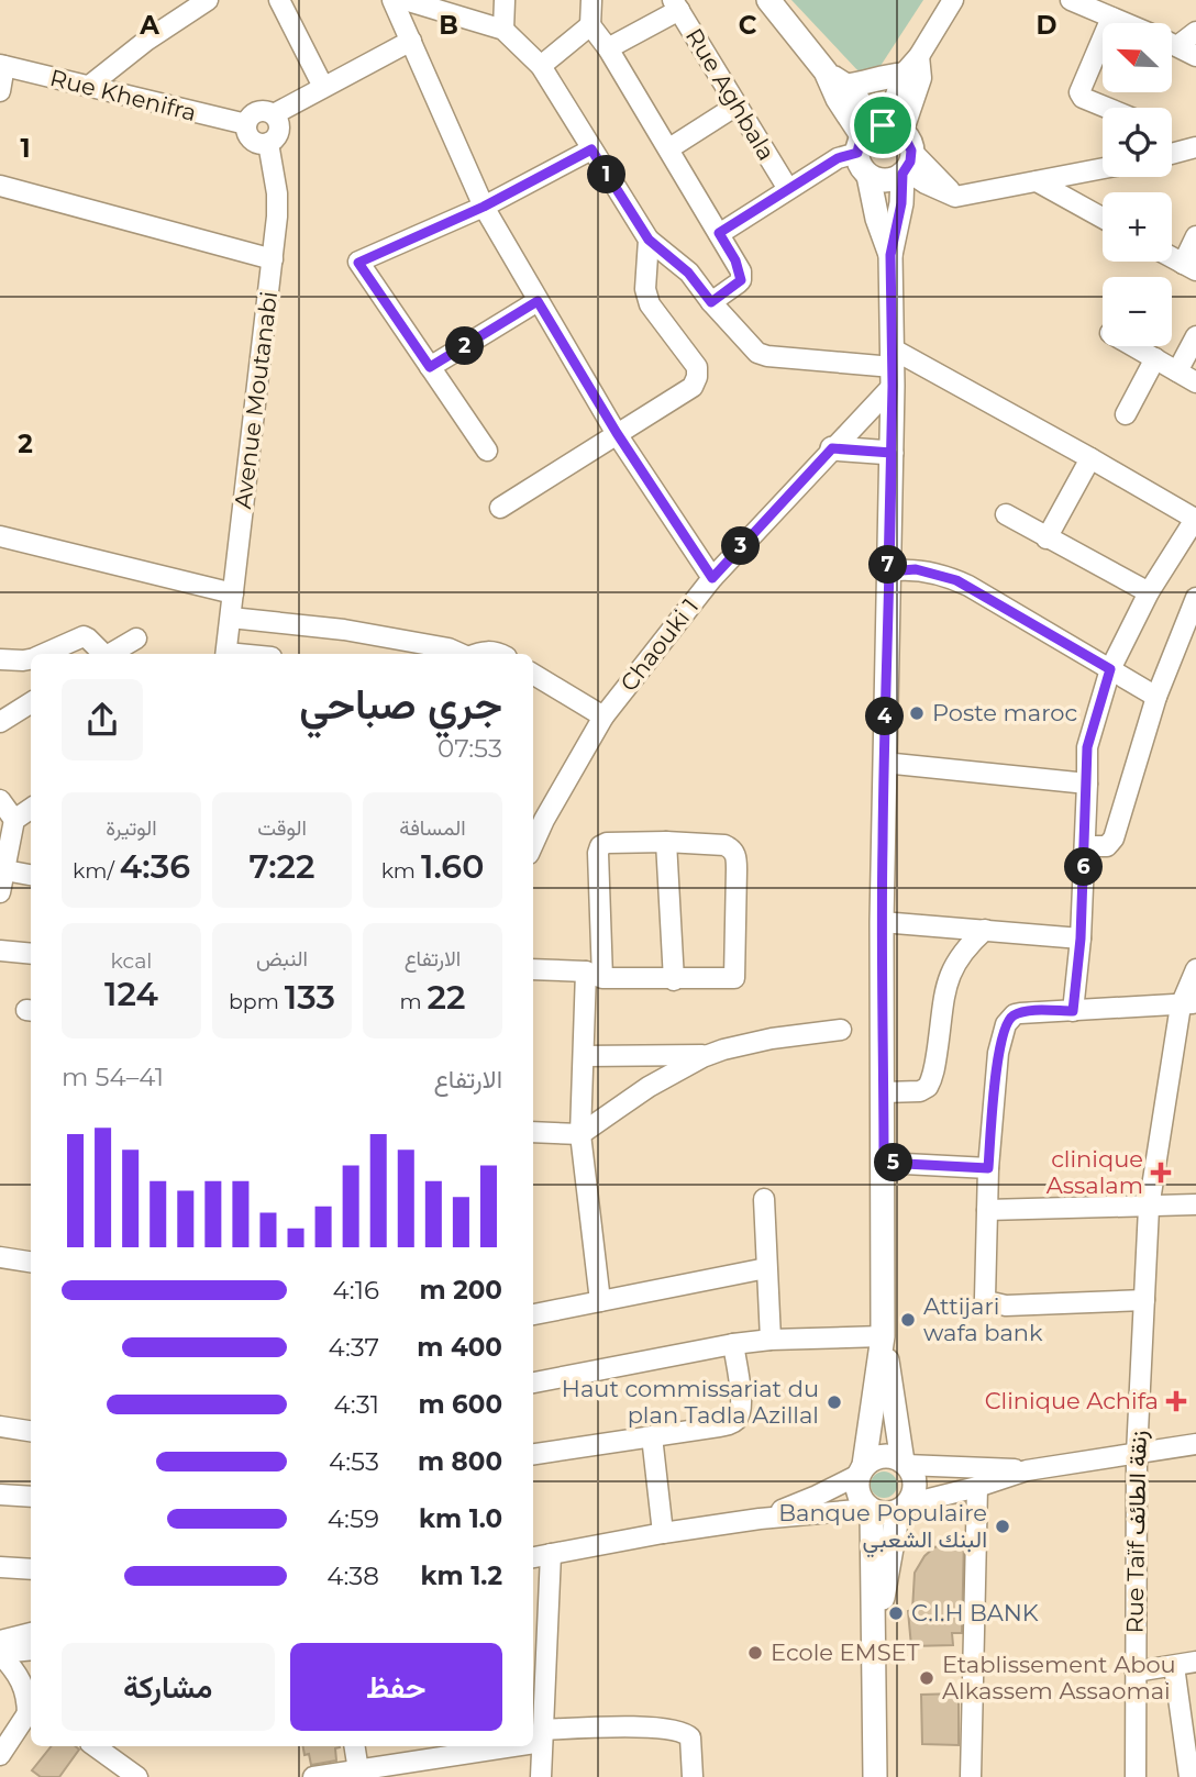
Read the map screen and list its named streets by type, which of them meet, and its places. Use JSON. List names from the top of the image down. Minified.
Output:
{"streets":{"street":["Rue Aghbala","Rue Khenifra","Avenue Moutanabi","Chaouki 1","Rue Taïf زنقة الطائف"]},"crossings":[["Rue Khenifra","Avenue Moutanabi"]],"places":{"other":["Poste maroc","Attijari wafa bank","Haut commissariat du plan Tadla Azillal","Banque Populaire البنك الشعبي","C.I.H BANK","Ecole EMSET","Etablissement Abou Alkassem Assaomai"],"health":["clinique Assalam","Clinique Achifa"]},"north":"top left","page":{"map_buttons":["+","−"],"pins":["1","2","3","7","4","6","5"],"heading":["جري صباحي","07:53"],"stats":[["المسافة","1.60 km"],["الوقت","7:22"],["الوتيرة","4:36 /km"],["الارتفاع","22 m"],["النبض","133 bpm"],["kcal","124"]],"chart":["الارتفاع","41–54 m"],"list":[{"name":"200 m","note":"4:16"},{"name":"400 m","note":"4:37"},{"name":"600 m","note":"4:31"},{"name":"800 m","note":"4:53"},{"name":"1.0 km","note":"4:59"},{"name":"1.2 km","note":"4:38"}],"buttons":["حفظ","مشاركة"]},"grid":{"columns":["A","B","C","D"],"rows":["1","2"]}}
